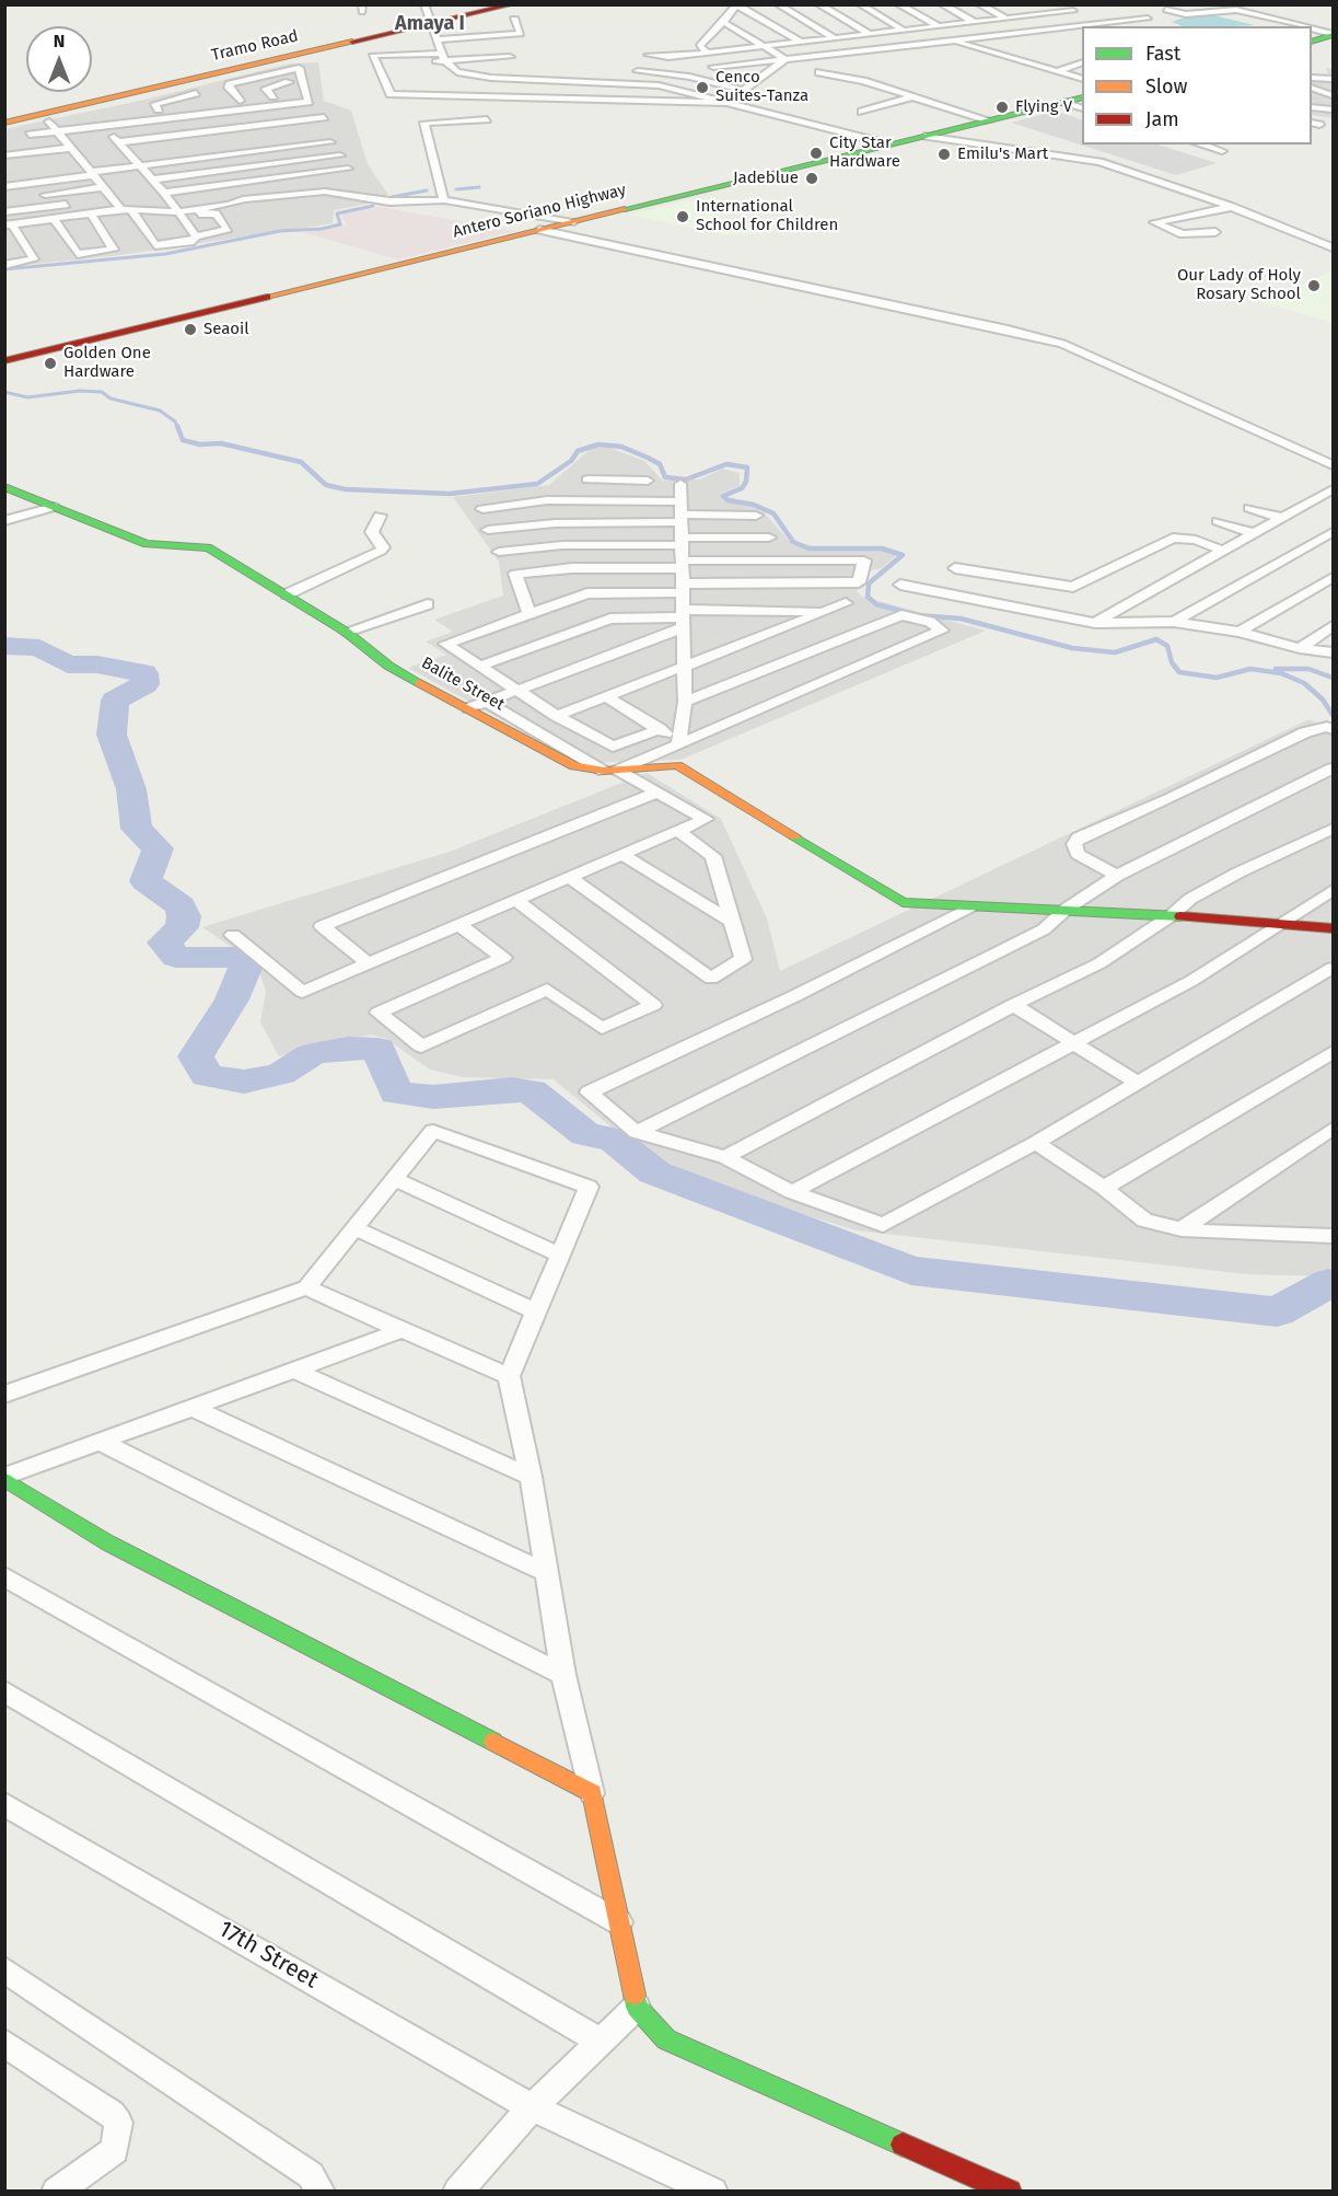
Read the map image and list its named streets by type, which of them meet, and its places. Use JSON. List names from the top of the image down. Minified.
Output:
{"streets":{"street":["Tramo Road","Antero Soriano Highway","Balite Street","17th Street"]},"districts":["Amaya I"],"places":["Cenco Suites-Tanza","Flying V","City Star Hardware","Emilu's Mart","Jadeblue","International School for Children","Our Lady of Holy Rosary School","Seaoil","Golden One Hardware"],"legend":["Fast","Slow","Jam"],"north":"top"}
